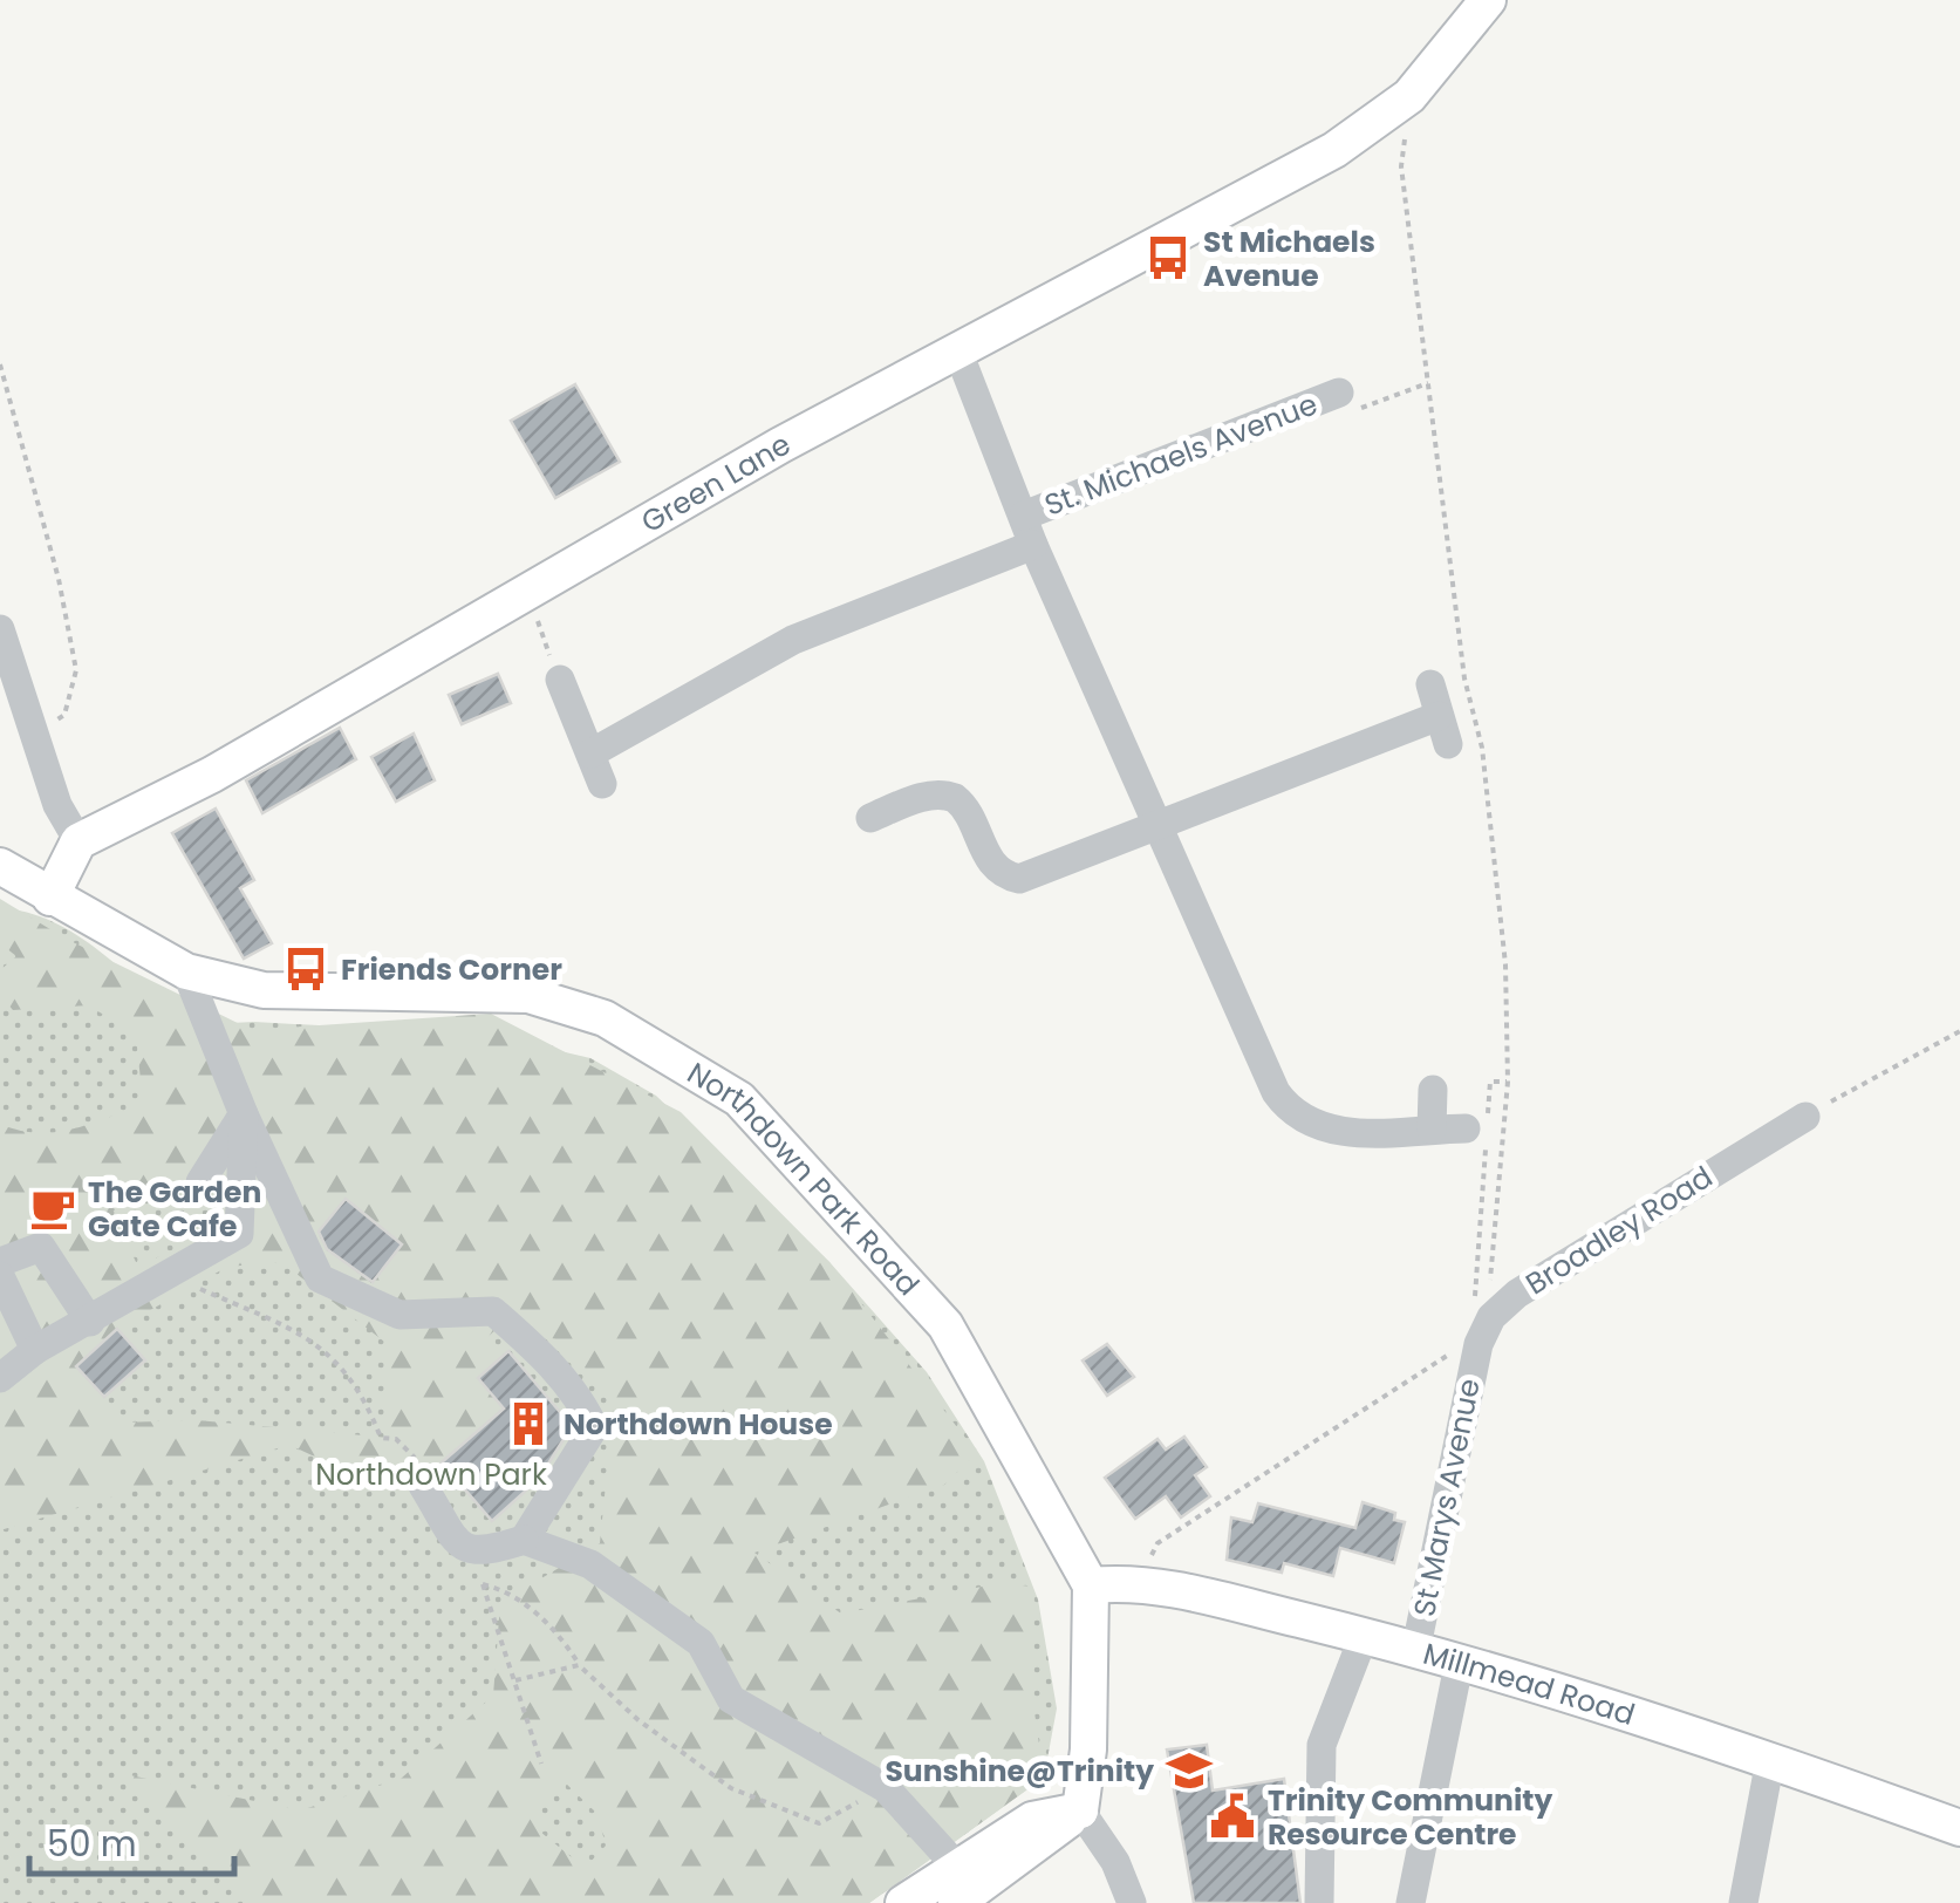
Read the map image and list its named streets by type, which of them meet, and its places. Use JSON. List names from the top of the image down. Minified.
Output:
{"streets":{"main road":["Green Lane","Northdown Park Road","Millmead Road"],"street":["St. Michaels Avenue","Broadley Road","St Marys Avenue"]},"crossings":[["St. Michaels Avenue","Green Lane"],["Northdown Park Road","Millmead Road"],["Broadley Road","St Marys Avenue"],["St Marys Avenue","Millmead Road"]],"parks":["Northdown Park"],"places":{"bus stop":["St Michaels Avenue","Friends Corner"],"cafe":["The Garden Gate Cafe"],"building":["Northdown House"],"school or university":["Sunshine@Trinity"],"public building":["Trinity Community Resource Centre"]},"scale_bar":"50 m"}
